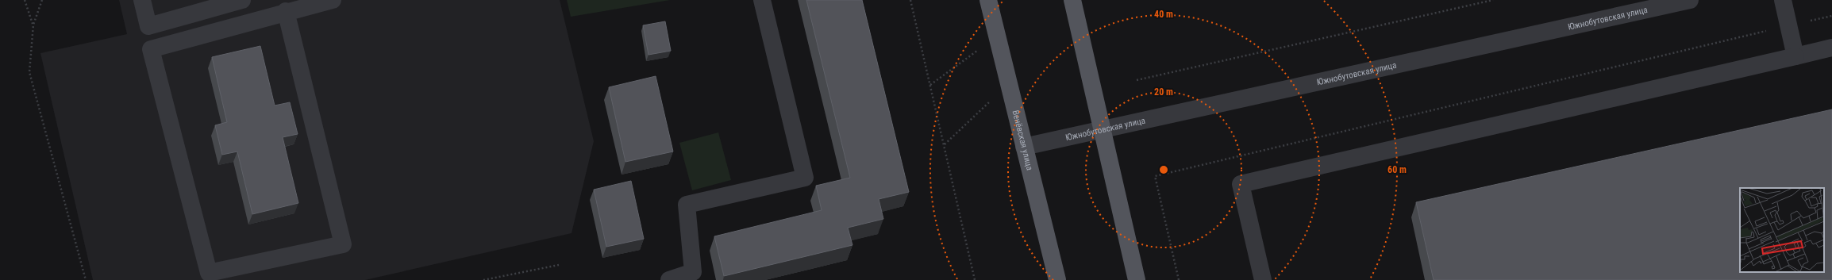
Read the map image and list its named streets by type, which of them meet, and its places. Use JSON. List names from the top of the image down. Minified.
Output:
{"streets":{"main road":["Венёвская улица"],"street":["Южнобутовская улица"]},"crossings":[["Южнобутовская улица","Венёвская улица"]],"rings":["40 m","20 m","60 m"]}
